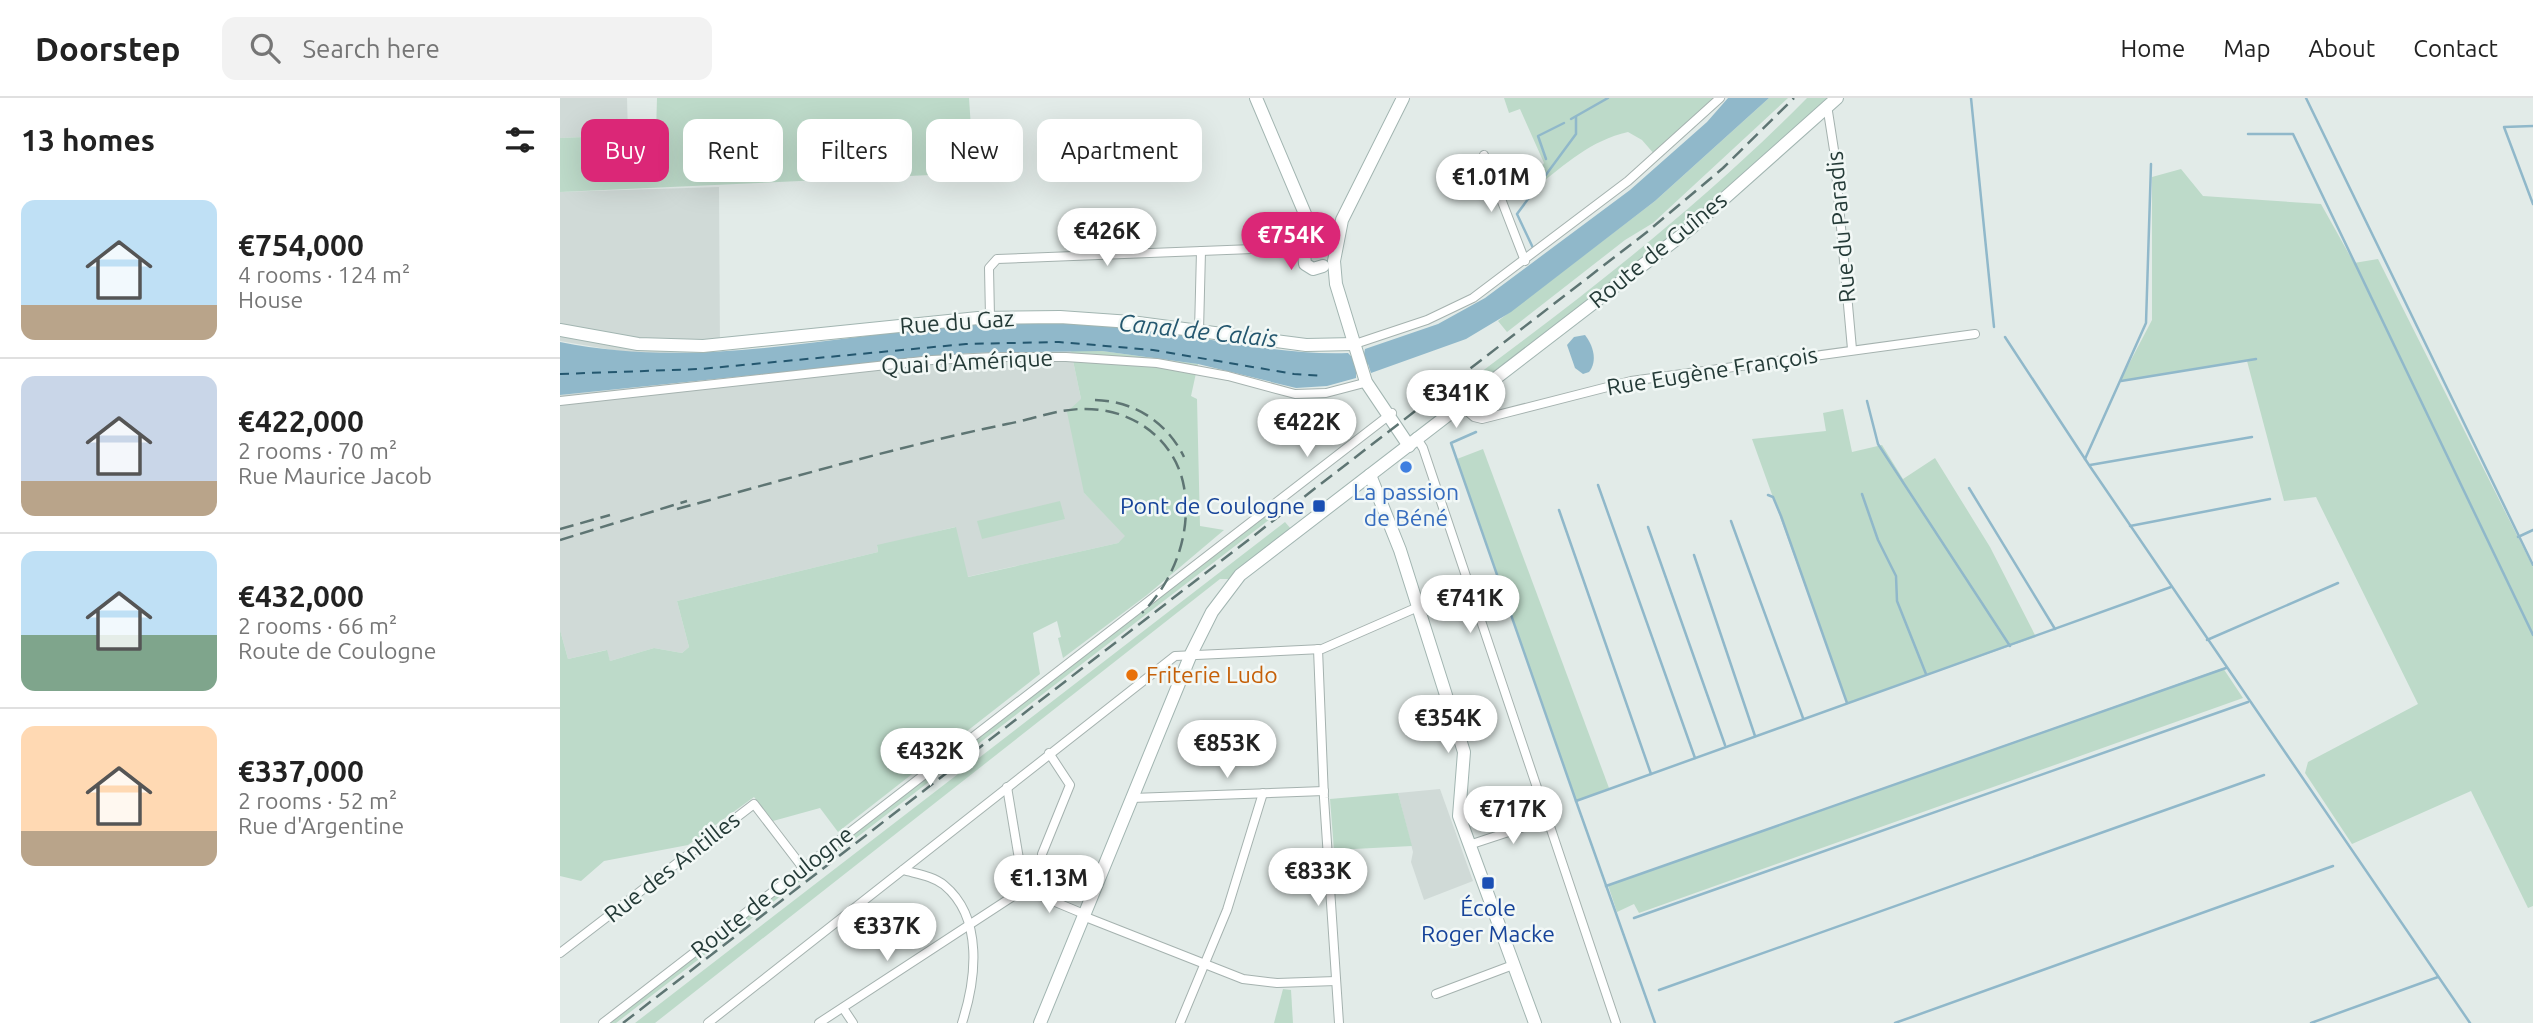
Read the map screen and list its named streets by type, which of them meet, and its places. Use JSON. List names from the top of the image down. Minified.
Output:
{"streets":{"street":["Rue du Paradis","Route de Guînes","Rue du Gaz","Quai d'Amérique","Rue Eugène François","Rue des Antilles","Route de Coulogne"]},"crossings":[["Rue du Paradis","Route de Guînes"],["Rue du Paradis","Rue Eugène François"],["Route de Guînes","Rue Eugène François"],["Rue des Antilles","Route de Coulogne"]],"water":["Canal de Calais"],"places":{"other":["La passion de Béné","Friterie Ludo"],"transit":["Pont de Coulogne","École Roger Macke"]},"page":{"header":"Doorstep","search":"Search here","nav":["Home","Map","About","Contact"],"heading":"13 homes","chip":["Buy","Rent","Filters","New","Apartment"],"price":["€1.01M","€426K","€754K","€341K","€422K","€741K","€354K","€853K","€432K","€717K","€833K","€1.13M","€337K"],"list":[{"name":"€754,000","note":"4 rooms · 124 m² · House"},{"name":"€422,000","note":"2 rooms · 70 m² · Rue Maurice Jacob"},{"name":"€432,000","note":"2 rooms · 66 m² · Route de Coulogne"},{"name":"€337,000","note":"2 rooms · 52 m² · Rue d'Argentine"}]}}
